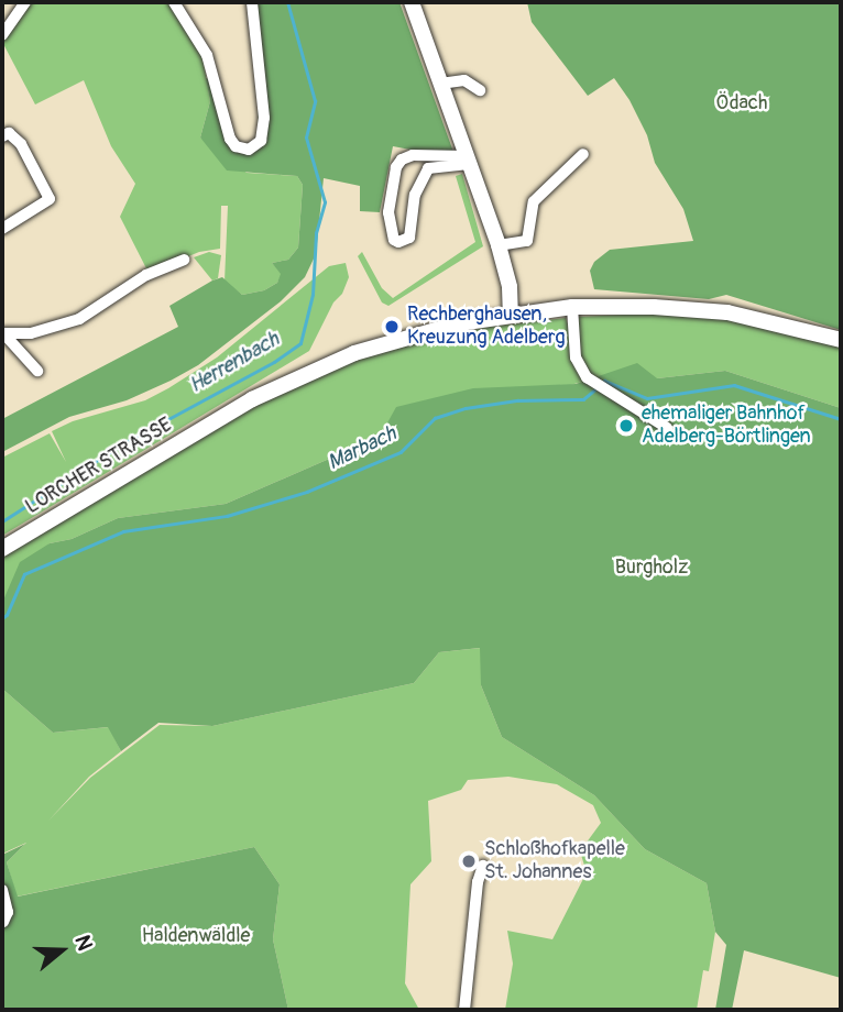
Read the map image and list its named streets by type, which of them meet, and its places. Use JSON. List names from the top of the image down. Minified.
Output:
{"streets":{"main road":["LORCHER STRASSE"]},"water":["Herrenbach","Marbach"],"parks":["Ödach","Burgholz","Haldenwäldle"],"places":["Rechberghausen, Kreuzung Adelberg","ehemaliger Bahnhof Adelberg-Börtlingen","Schloßhofkapelle St. Johannes"],"north":"right"}
